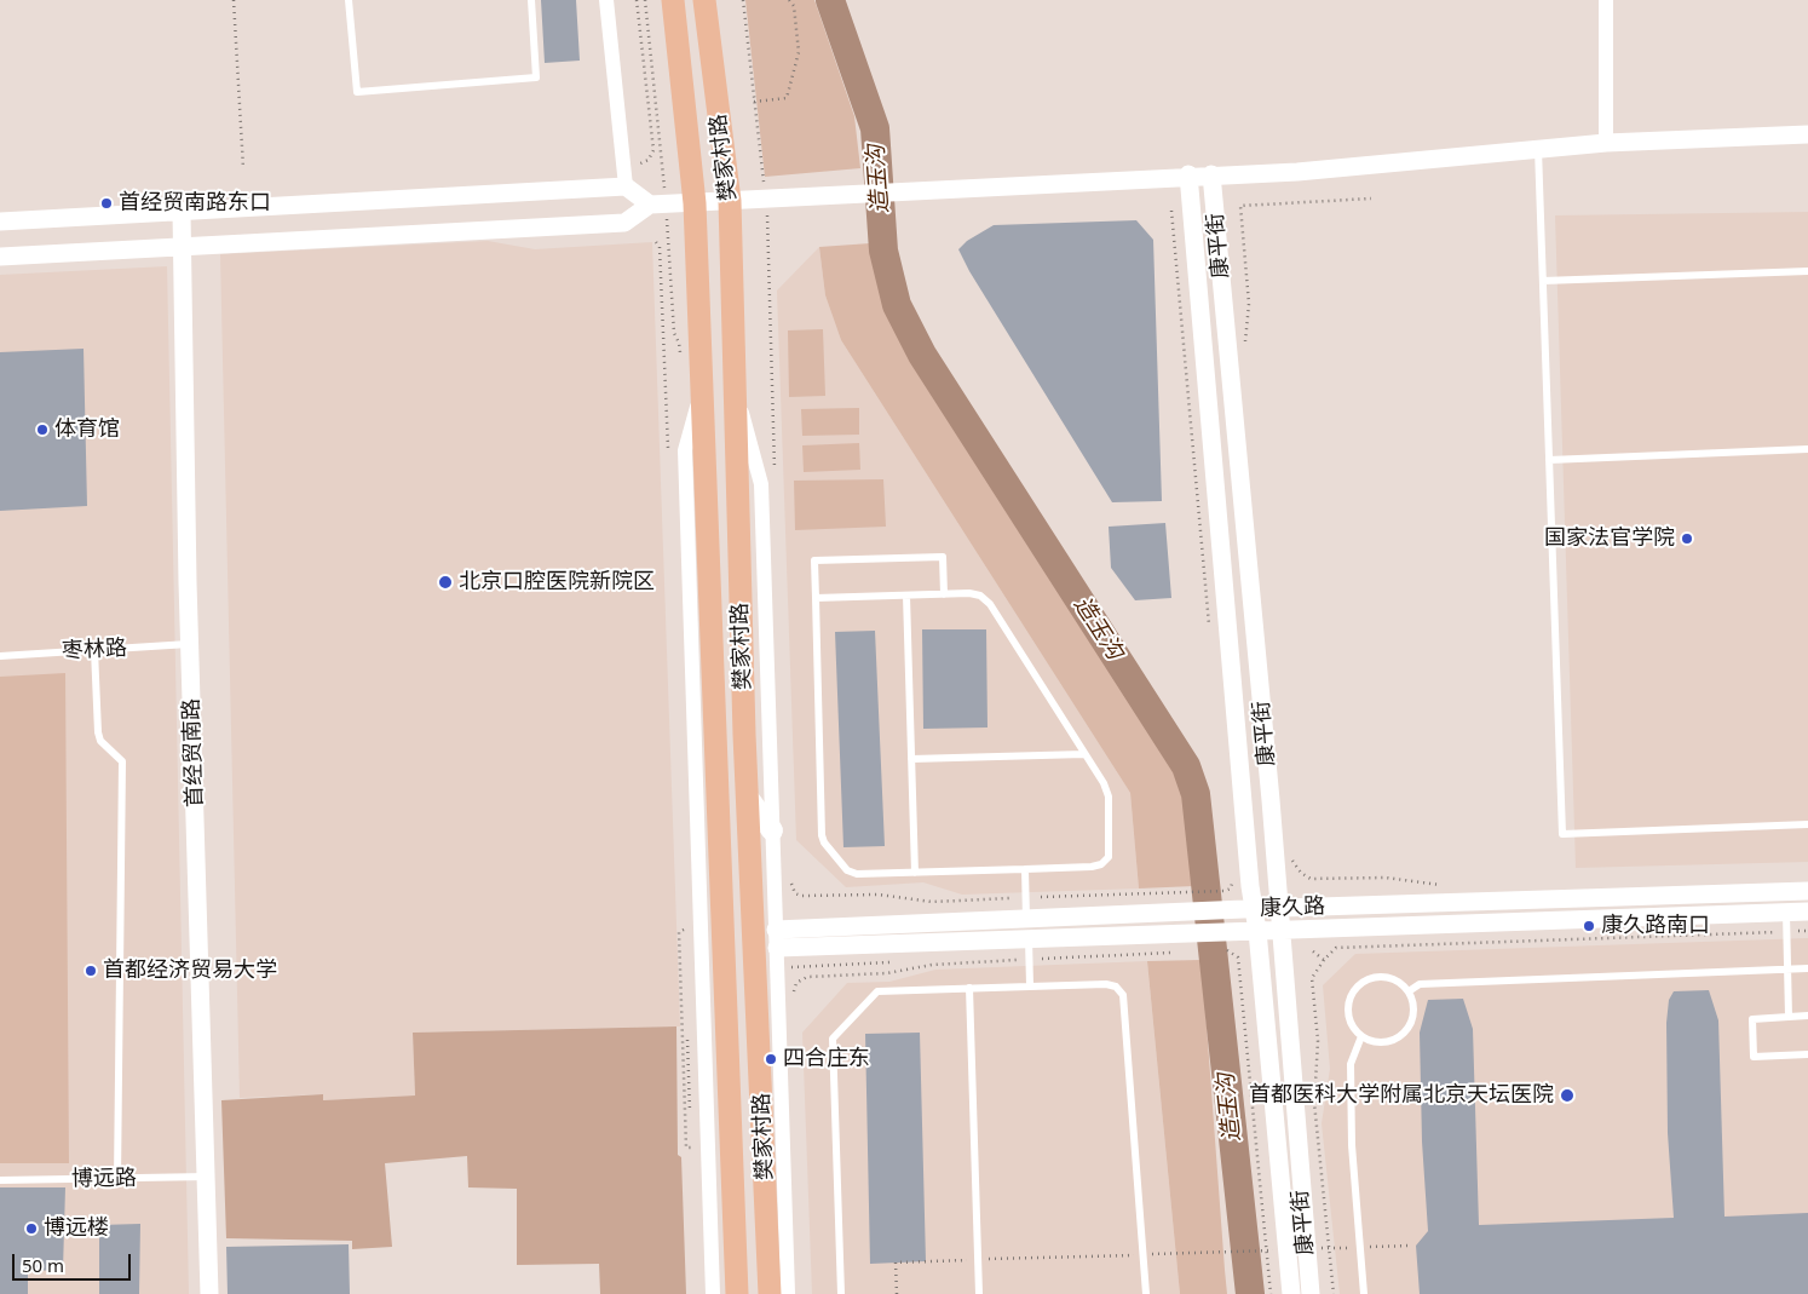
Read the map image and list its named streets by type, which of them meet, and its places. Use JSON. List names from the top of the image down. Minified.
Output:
{"streets":{"main road":["樊家村路"],"street":["康平街","首经贸南路","康久路"],"lane":["枣林路","博远路"]},"crossings":[["康平街","康久路"],["枣林路","首经贸南路"],["首经贸南路","博远路"]],"water":["造玉沟"],"places":["首经贸南路东口","体育馆","国家法官学院","北京口腔医院新院区","康久路南口","首都经济贸易大学","四合庄东","首都医科大学附属北京天坛医院","博远楼"],"scale_bar":"50 m"}
